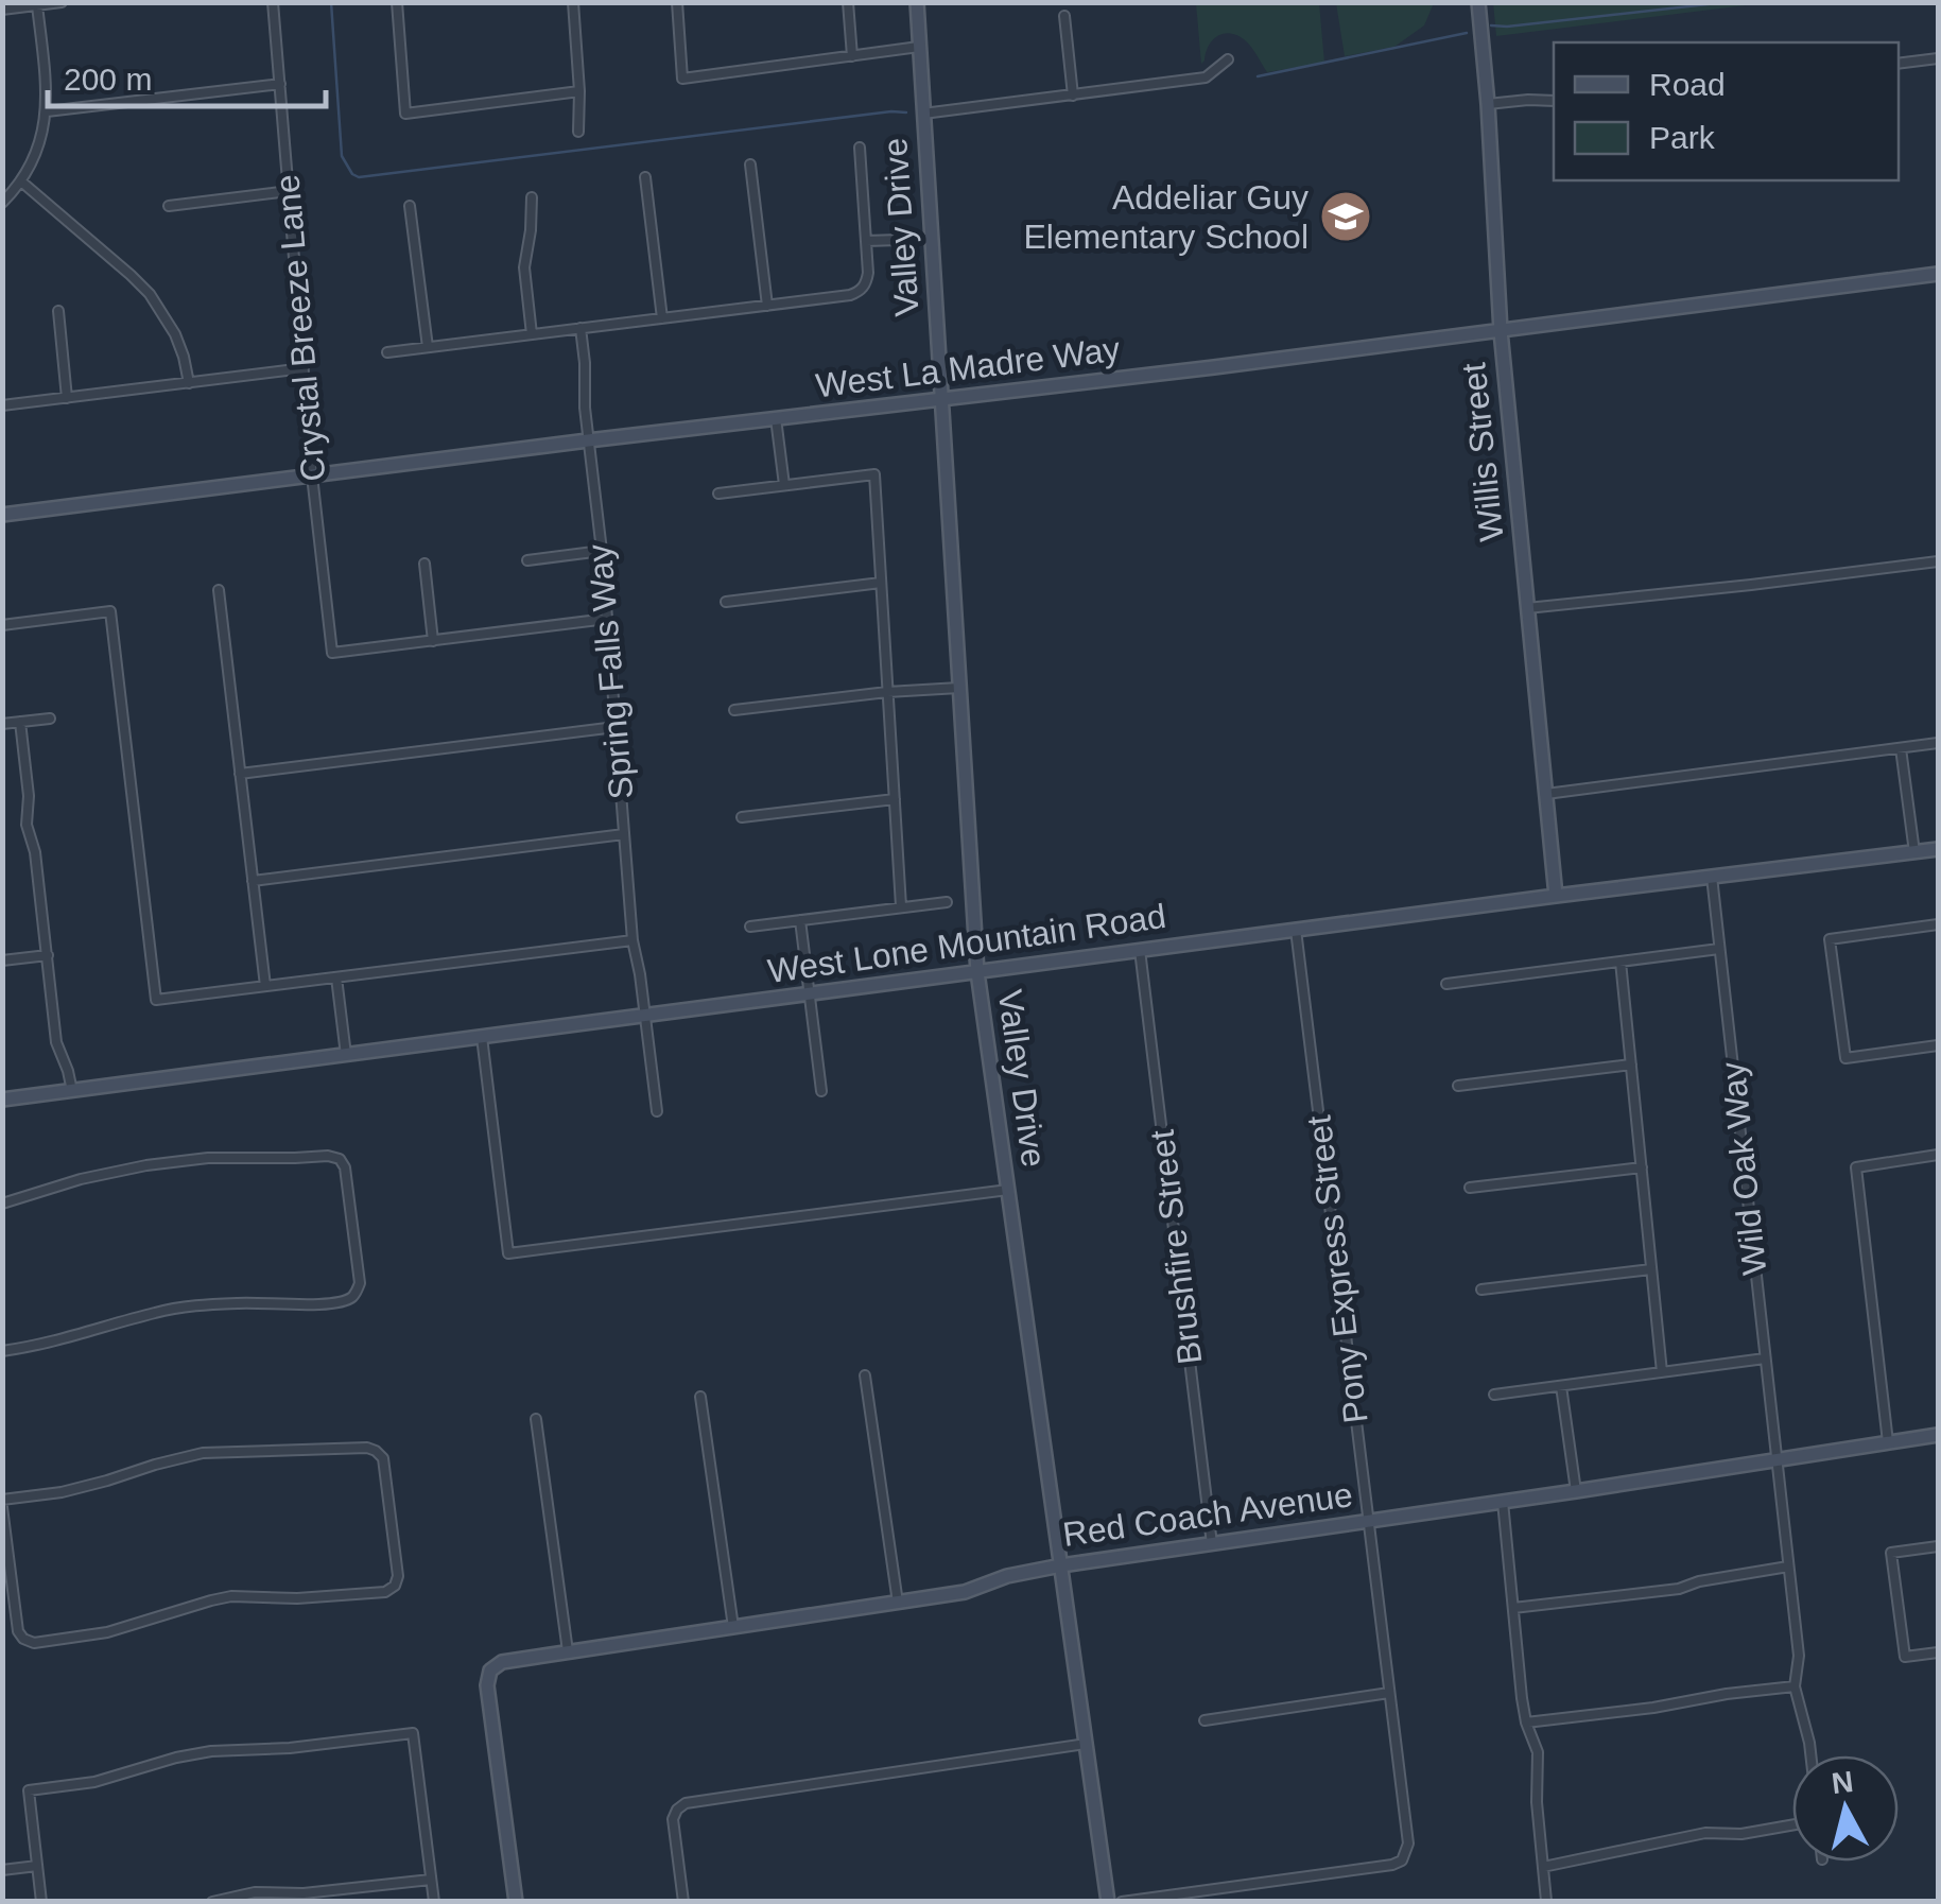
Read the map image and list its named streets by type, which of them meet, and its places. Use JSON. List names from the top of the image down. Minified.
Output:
{"streets":{"street":["Valley Drive","Crystal Breeze Lane","West La Madre Way","Willis Street","Spring Falls Way","West Lone Mountain Road","Wild Oak Way","Brushfire Street","Pony Express Street","Red Coach Avenue"]},"crossings":[["Valley Drive","West La Madre Way"],["Valley Drive","West Lone Mountain Road"],["Valley Drive","Red Coach Avenue"],["Crystal Breeze Lane","West La Madre Way"],["West La Madre Way","Willis Street"],["West La Madre Way","Spring Falls Way"],["Willis Street","West Lone Mountain Road"],["Spring Falls Way","West Lone Mountain Road"],["West Lone Mountain Road","Wild Oak Way"],["West Lone Mountain Road","Brushfire Street"],["West Lone Mountain Road","Pony Express Street"],["Wild Oak Way","Red Coach Avenue"],["Brushfire Street","Red Coach Avenue"],["Pony Express Street","Red Coach Avenue"]],"places":{"school or university":["Addeliar Guy Elementary School"]},"legend":["Road","Park"],"scale_bar":"200 m","north":"top"}
